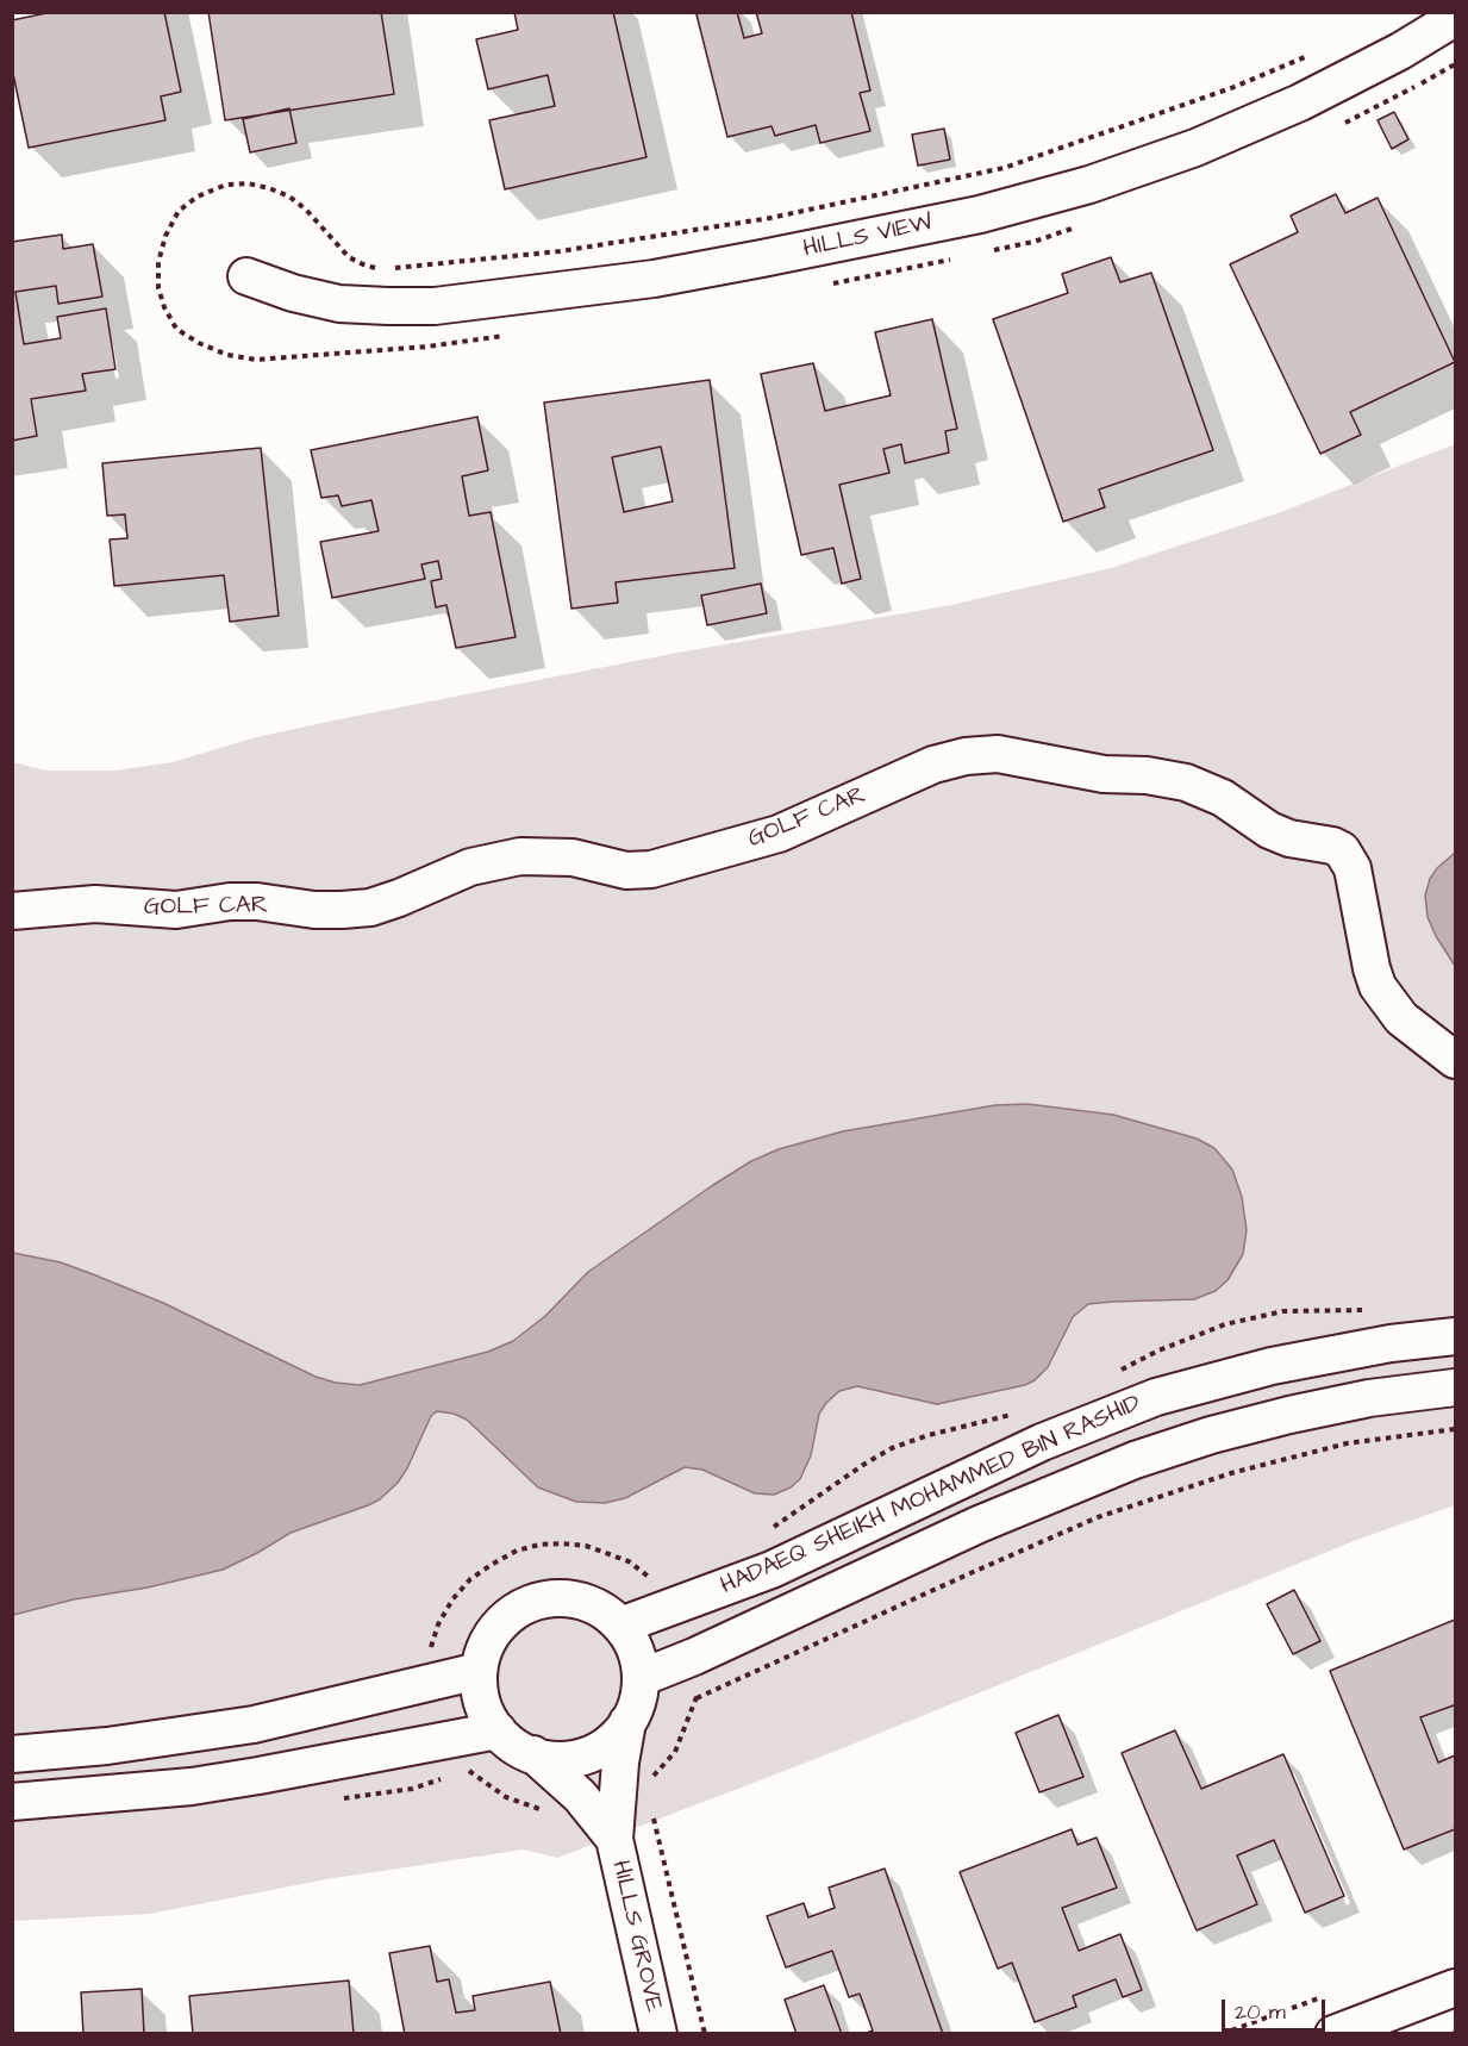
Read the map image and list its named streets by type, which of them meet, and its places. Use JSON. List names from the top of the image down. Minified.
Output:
{"streets":{"street":["HILLS VIEW","GOLF CAR","HADAEQ SHEIKH MOHAMMED BIN RASHID","HILLS GROVE"]},"crossings":[["HADAEQ SHEIKH MOHAMMED BIN RASHID","HILLS GROVE"]],"scale_bar":"20 m"}
